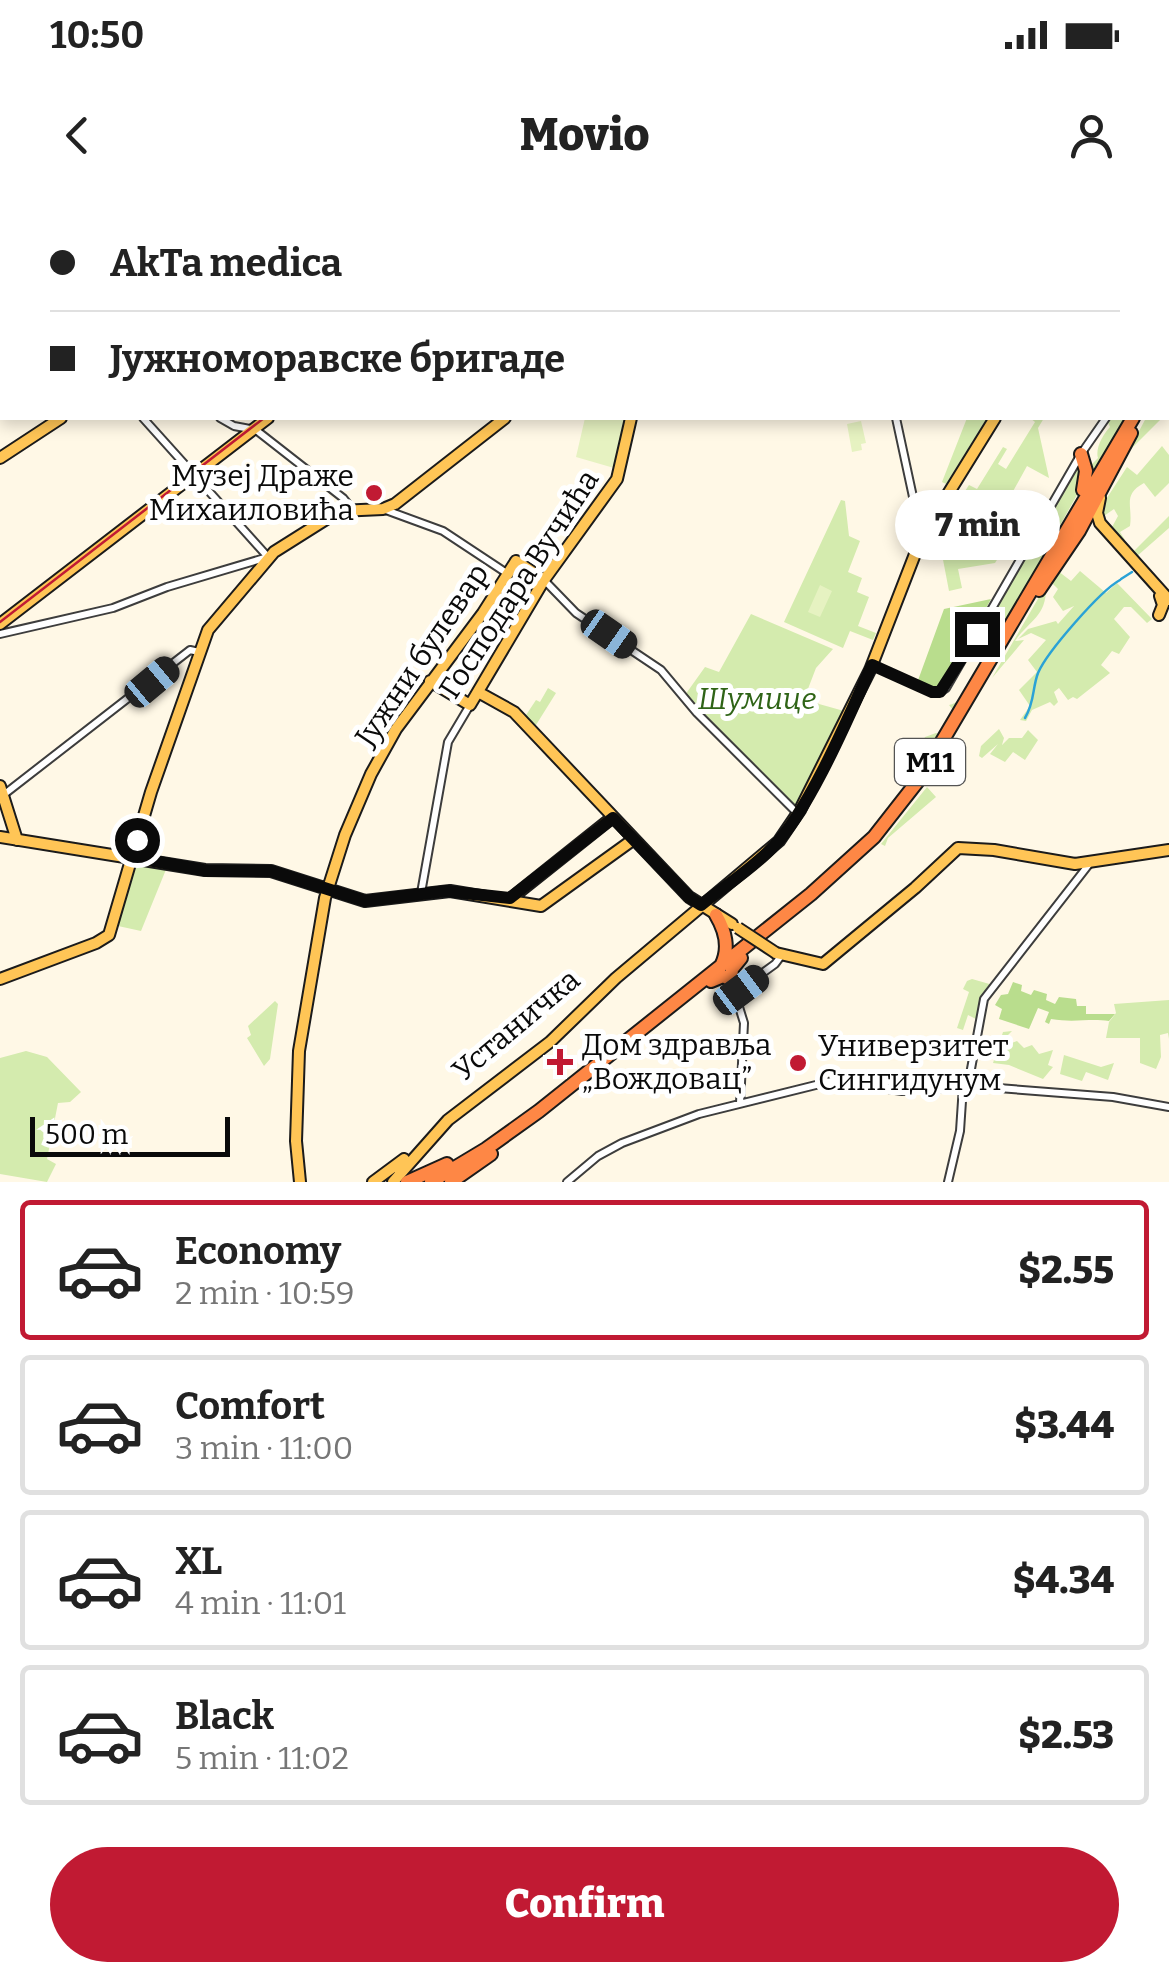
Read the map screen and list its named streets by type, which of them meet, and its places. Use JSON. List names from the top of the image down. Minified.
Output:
{"streets":{"highway":["M11"],"main road":["Господара Вучића","Јужни булевар","Устаничка"]},"crossings":[["Господара Вучића","Јужни булевар"]],"parks":["Шумице"],"places":{"other":["Музеј Драже Михаиловића","Универзитет Сингидунум"],"health":["Дом здравља „Вождовац”"]},"scale_bar":"500 m","page":{"status":"10:50","header":"Movio","banner":["AkTa medica","Јужноморавске бригаде"],"bubble":"7 min","scale":"500 m","list":[{"name":"Economy","note":"2 min · 10:59","value":"$2.55"},{"name":"Comfort","note":"3 min · 11:00","value":"$3.44"},{"name":"XL","note":"4 min · 11:01","value":"$4.34"},{"name":"Black","note":"5 min · 11:02","value":"$2.53"}],"buttons":"Confirm"}}
